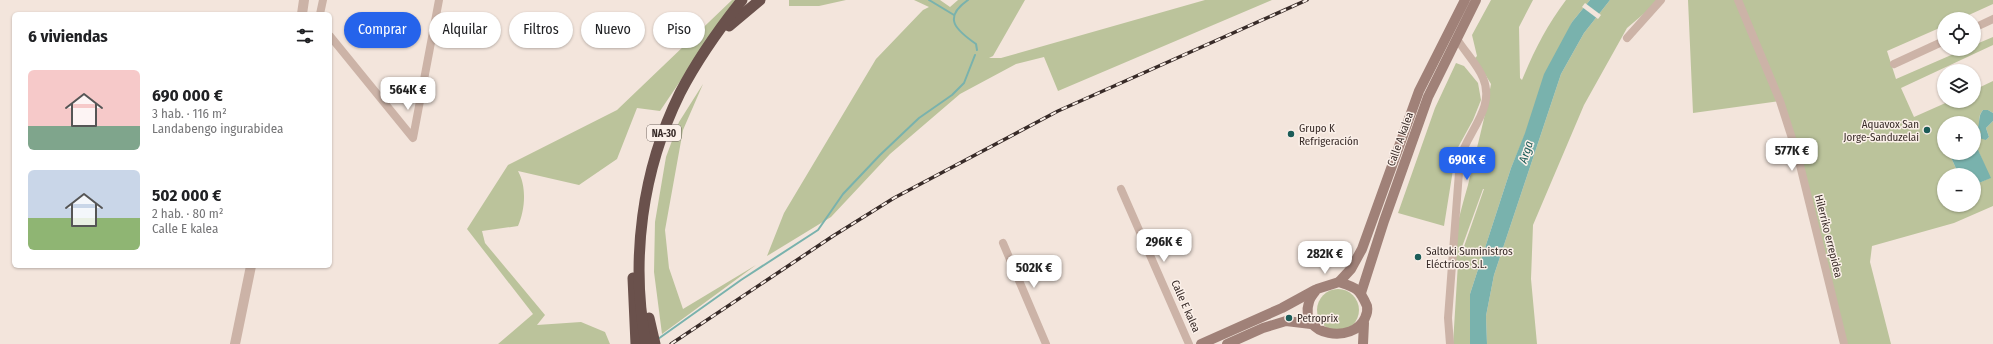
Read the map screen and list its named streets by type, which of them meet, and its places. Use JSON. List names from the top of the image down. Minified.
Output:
{"streets":{"highway":["NA-30"],"main road":["Calle A kalea","Calle E kalea"],"street":["Hilerriko errepidea"]},"crossings":[["Calle A kalea","Calle E kalea"]],"water":["Arga"],"places":["Aquavox San Jorge-Sanduzelai","Grupo K Refrigeración","Saltoki Suministros Eléctricos S.L.","Petroprix"],"page":{"map_buttons":["+","−"],"chip":["Comprar","Alquilar","Filtros","Nuevo","Piso"],"heading":"6 viviendas","list":[{"name":"690 000 €","note":"3 hab. · 116 m² · Landabengo ingurabidea"},{"name":"502 000 €","note":"2 hab. · 80 m² · Calle E kalea"}],"price":["564K €","577K €","690K €","296K €","282K €","502K €"]}}
